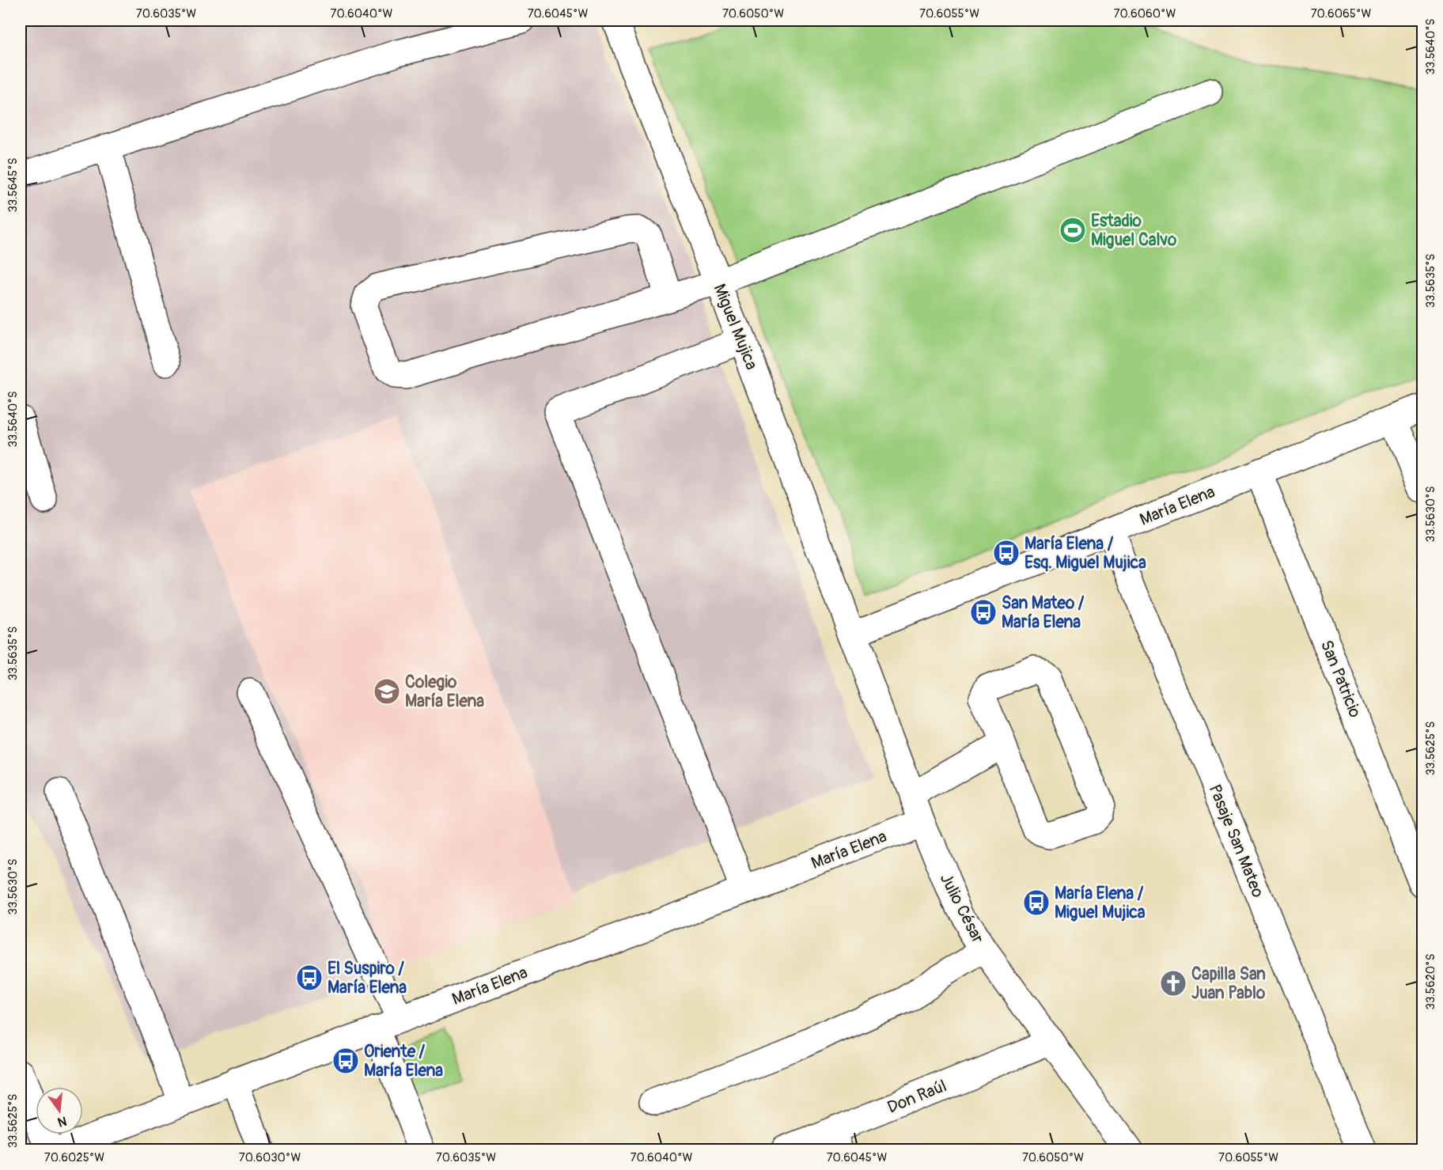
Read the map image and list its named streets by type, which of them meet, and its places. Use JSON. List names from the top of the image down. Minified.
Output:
{"streets":{"street":["Miguel Mujica","María Elena","San Patricio","Pasaje San Mateo","Julio César","Don Raúl"]},"crossings":[["Miguel Mujica","María Elena"],["Miguel Mujica","Julio César"],["María Elena","San Patricio"],["María Elena","Pasaje San Mateo"],["María Elena","Julio César"],["Julio César","Don Raúl"]],"places":{"sports":["Estadio Miguel Calvo"],"bus stop":["María Elena / Esq. Miguel Mujica","San Mateo / María Elena","María Elena / Miguel Mujica","El Suspiro / María Elena","Oriente / María Elena"],"school or university":["Colegio María Elena"],"church":["Capilla San Juan Pablo"]},"north":"bottom","coordinates":["70.6035°W","70.6040°W","70.6045°W","70.6050°W","70.6055°W","70.6060°W","70.6065°W","33.5640°S","33.5645°S","33.5635°S","33.5630°S","33.5625°S","33.5620°S","70.6025°W","70.6030°W"]}
